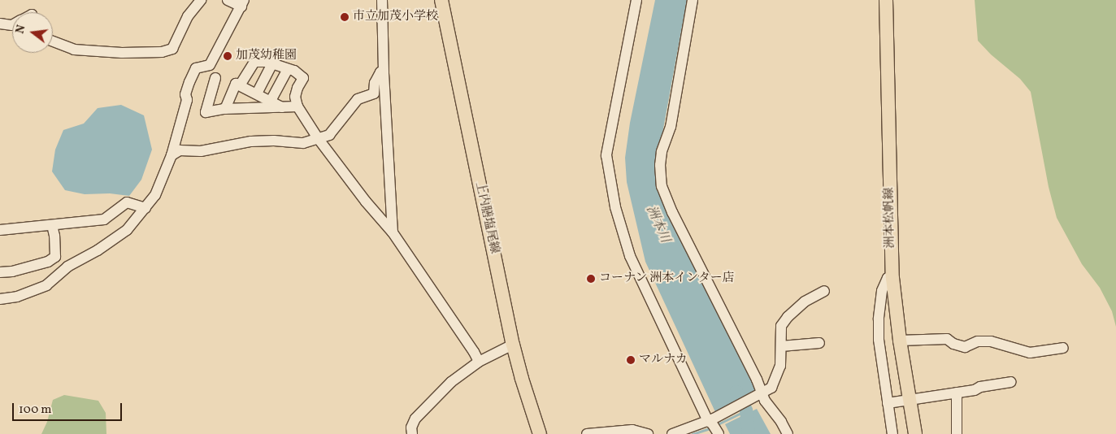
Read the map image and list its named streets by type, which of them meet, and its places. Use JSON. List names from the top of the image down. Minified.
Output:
{"streets":{"main road":["上内膳塩尾線","洲本松帆線"]},"water":["洲本川"],"places":["市立加茂小学校","加茂幼稚園","コーナン 洲本インター店","マルナカ"],"scale_bar":"100 m","north":"left"}
